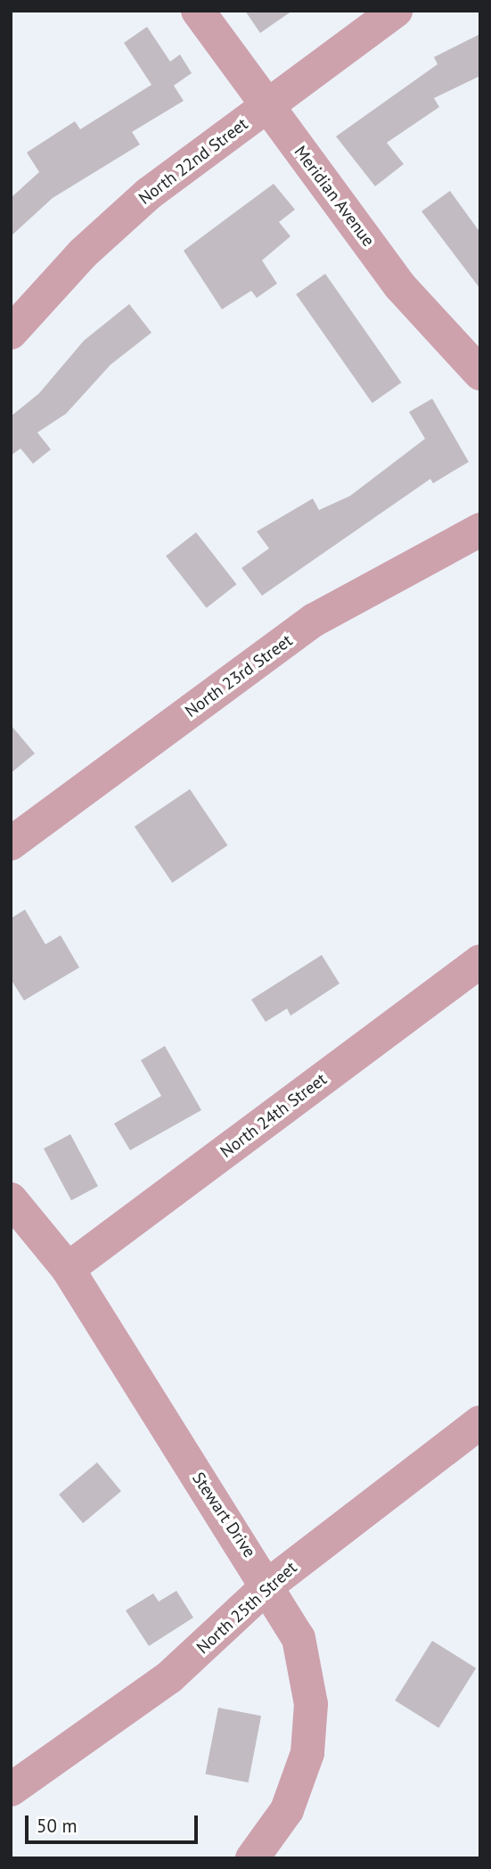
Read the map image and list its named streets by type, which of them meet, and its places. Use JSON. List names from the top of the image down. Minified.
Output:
{"streets":{"street":["North 22nd Street","Meridian Avenue","North 23rd Street","North 24th Street","Stewart Drive","North 25th Street"]},"crossings":[["North 22nd Street","Meridian Avenue"],["North 24th Street","Stewart Drive"],["Stewart Drive","North 25th Street"]],"scale_bar":"50 m"}
